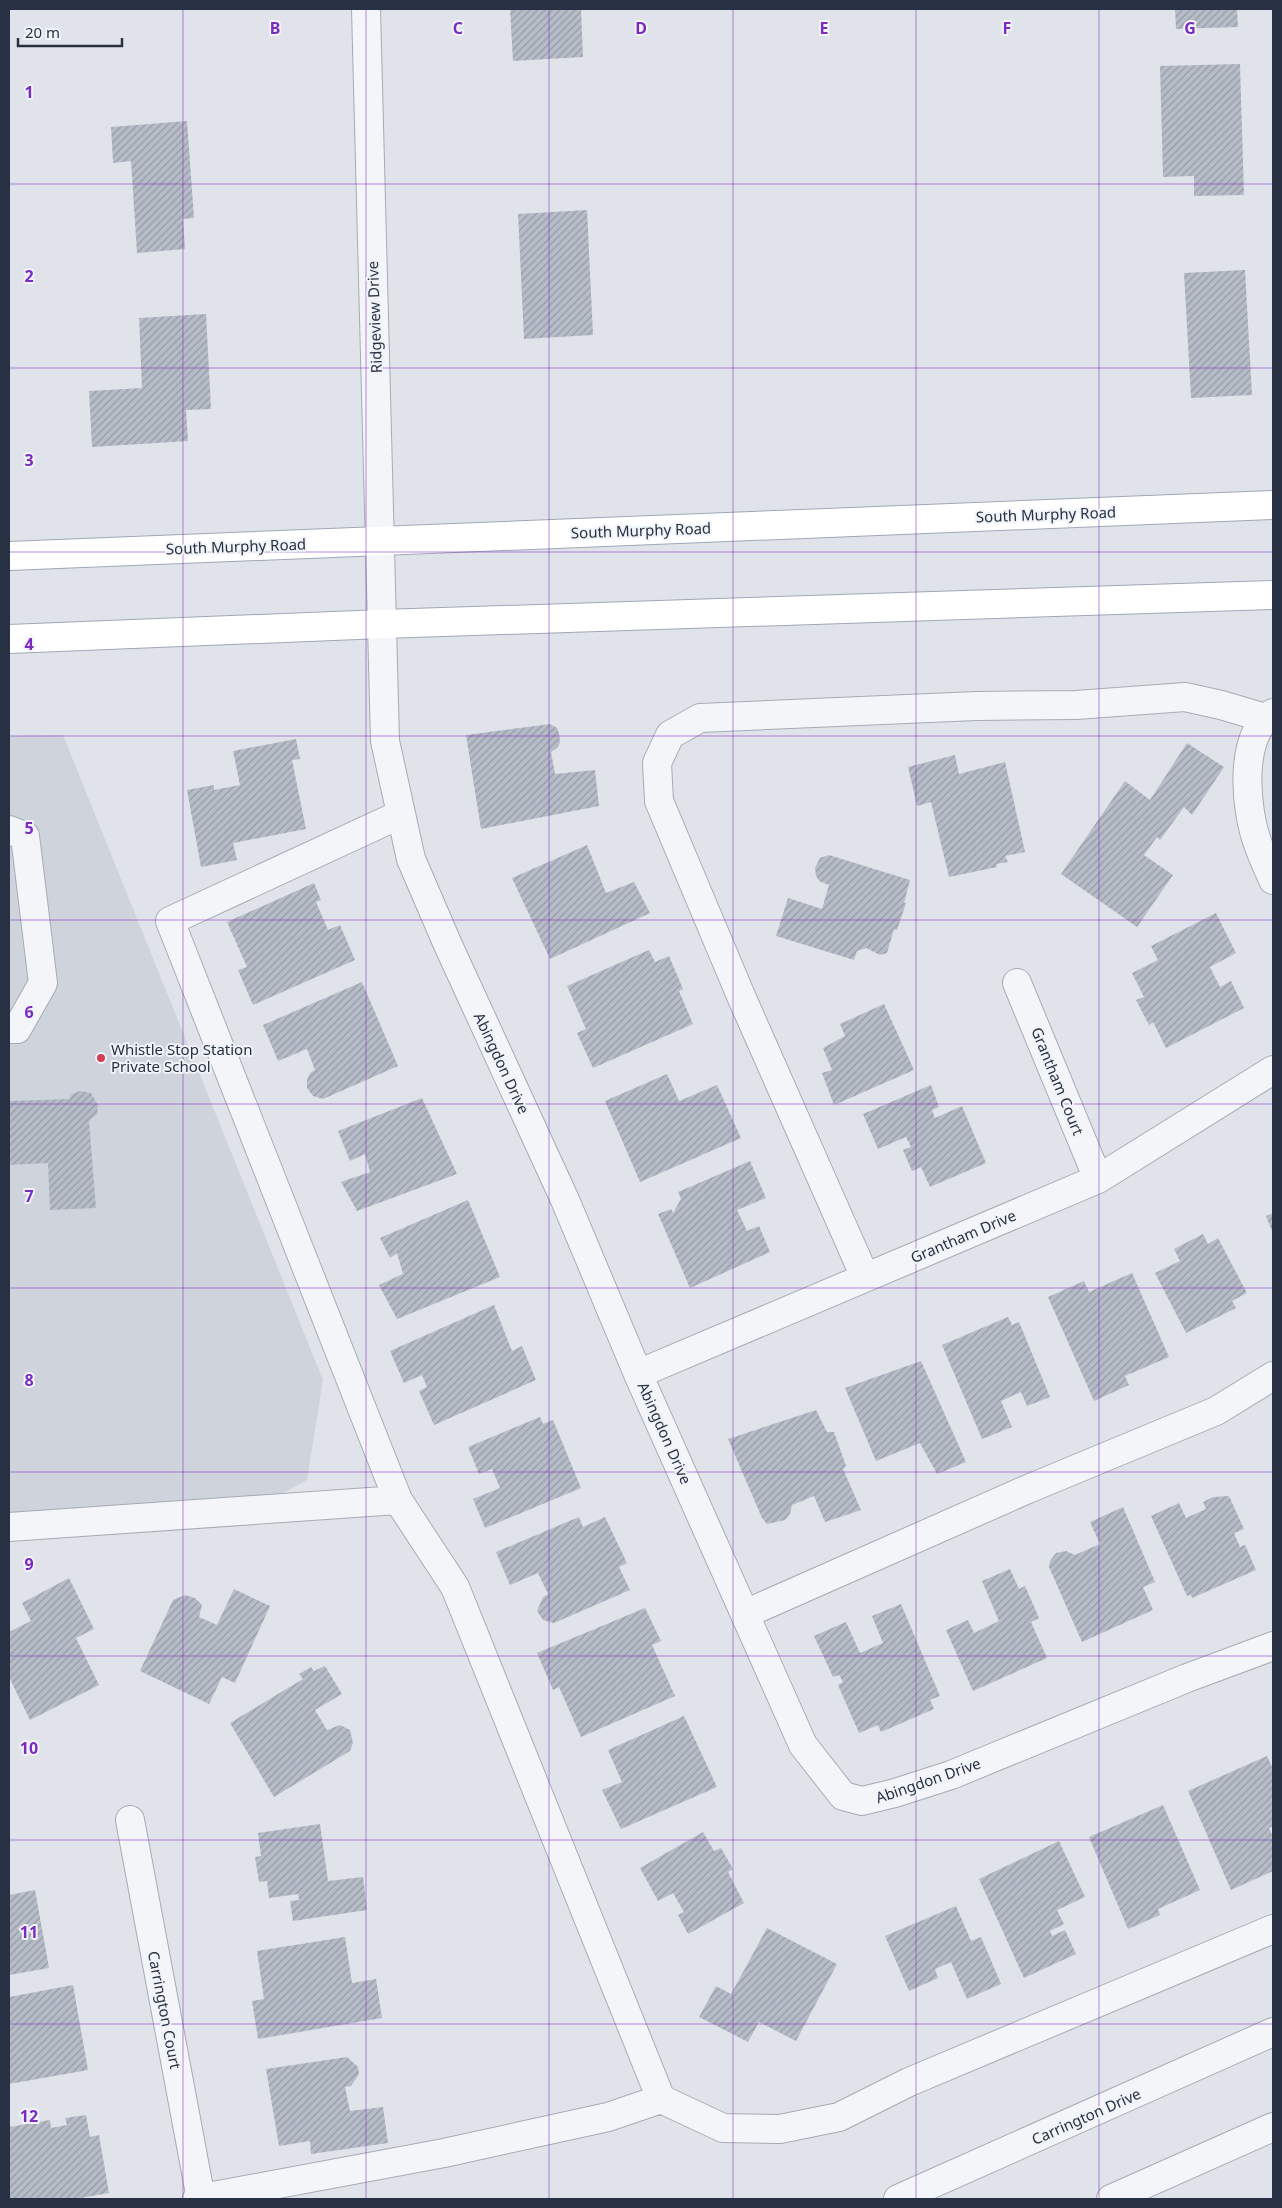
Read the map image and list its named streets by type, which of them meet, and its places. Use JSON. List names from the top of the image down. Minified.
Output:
{"streets":{"main road":["South Murphy Road"],"street":["Ridgeview Drive","Abingdon Drive","Grantham Court","Grantham Drive","Carrington Court","Carrington Drive"]},"crossings":[["Ridgeview Drive","South Murphy Road"],["Ridgeview Drive","Abingdon Drive"],["Abingdon Drive","Grantham Drive"],["Grantham Court","Grantham Drive"]],"places":["Whistle Stop Station Private School"],"scale_bar":"20 m","grid":{"columns":["B","C","D","E","F","G"],"rows":["1","2","3","4","5","6","7","8","9","10","11","12"]}}
